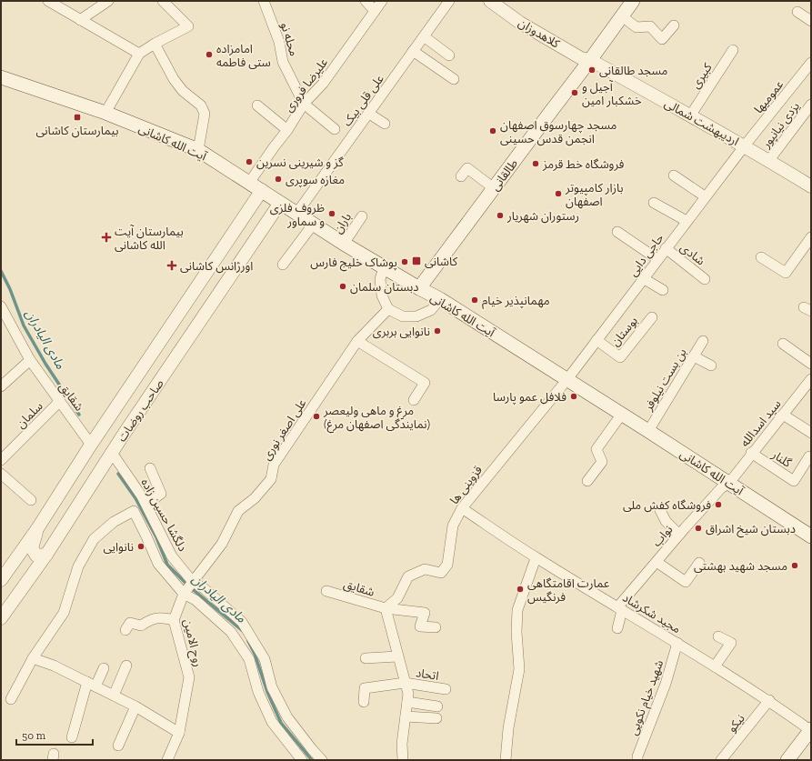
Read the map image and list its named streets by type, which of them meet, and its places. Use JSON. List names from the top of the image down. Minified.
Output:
{"streets":{"main road":["آیت الله کاشانی","طالقانی"],"street":["کلاهدوزان","محله نو","کبیری","علیرضا فروری","عمومیها","علی قلی بیک","اردیبهشت شمالی","یزدی نیانپور","باران","شادی","حاجی دایی","بوستان","بن بست نیلوفر","شقایق","صاحب روضات","سلمان","سید اسدالله","علی اصغر نوری","گلنار","قزوینی ها","دلگشا حسین زاده","نواب","مجید شکرشاد","روح الامین","اتحاد","شهید خیام نکویی","نیکو"]},"crossings":[["کلاهدوزان","اردیبهشت شمالی"],["کلاهدوزان","طالقانی"],["محله نو","علیرضا فروری"],["کبیری","اردیبهشت شمالی"],["علیرضا فروری","آیت الله کاشانی"],["عمومیها","اردیبهشت شمالی"],["عمومیها","حاجی دایی"],["علی قلی بیک","آیت الله کاشانی"],["اردیبهشت شمالی","یزدی نیانپور"],["اردیبهشت شمالی","طالقانی"],["اردیبهشت شمالی","حاجی دایی"],["آیت الله کاشانی","طالقانی"],["آیت الله کاشانی","باران"],["آیت الله کاشانی","حاجی دایی"],["آیت الله کاشانی","بن بست نیلوفر"],["آیت الله کاشانی","صاحب روضات"],["آیت الله کاشانی","سید اسدالله"],["آیت الله کاشانی","قزوینی ها"],["آیت الله کاشانی","نواب"],["شادی","حاجی دایی"],["حاجی دایی","بوستان"],["حاجی دایی","قزوینی ها"],["شقایق","صاحب روضات"],["شقایق","سلمان"],["شقایق","قزوینی ها"],["صاحب روضات","دلگشا حسین زاده"],["سید اسدالله","گلنار"],["سید اسدالله","نواب"],["علی اصغر نوری","دلگشا حسین زاده"],["علی اصغر نوری","روح الامین"],["قزوینی ها","مجید شکرشاد"],["نواب","مجید شکرشاد"],["مجید شکرشاد","شهید خیام نکویی"],["مجید شکرشاد","نیکو"]],"water":["مادی الیادران"],"places":{"other":["امامزاده ستی فاطمه","مسجد طالقانی","آجیل و خشکبار امین","مسجد چهارسوق اصفهان انجمن قدس حسینی","گز و شیرینی نسرین","فروشگاه خط قرمز","مغازه سوپری","بازار کامپیوتر اصفهان","ظروف فلزی و سماور","رستوران شهریار","پوشاک خلیج فارس","دبستان سلمان","مهمانپذیر خیام","نانوایی بربری","فلافل عمو پارسا","مرغ و ماهی ولیعصر (نمایندگی اصفهان مرغ)","فروشگاه کفش ملی","دبستان شیخ اشراق","نانوایی","مسجد شهید بهشتی","عمارت اقامتگاهی فرنگیس"],"transit":["بیمارستان کاشانی","کاشانی"],"health":["بیمارستان آیت الله کاشانی","اورژانس کاشانی"]},"scale_bar":"50 m"}
